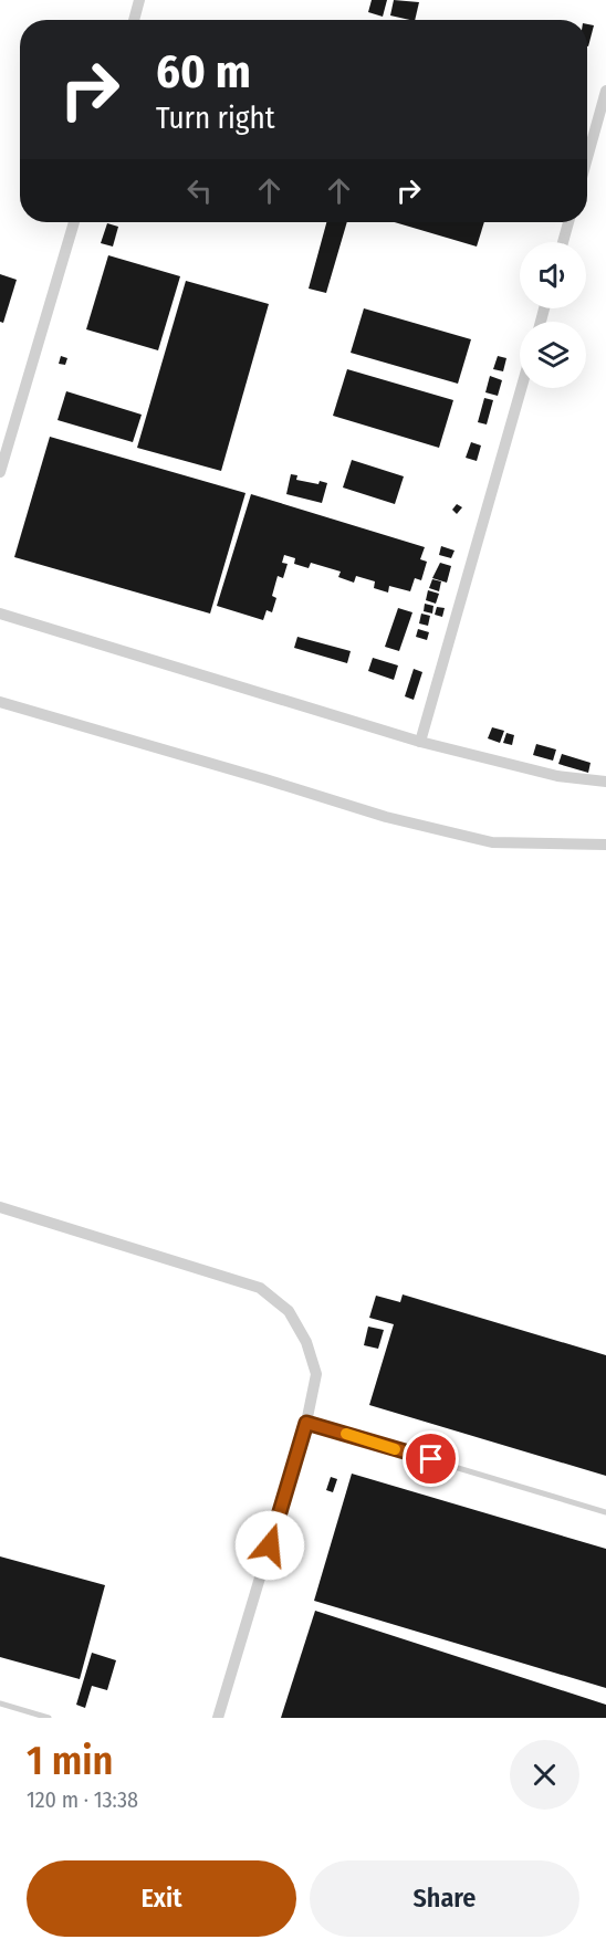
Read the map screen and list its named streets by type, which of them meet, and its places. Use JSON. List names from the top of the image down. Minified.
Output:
{"page":{"turn":["60 m","Turn right"],"heading":["1 min","120 m · 13:38"],"buttons":["Exit","Share"]}}
